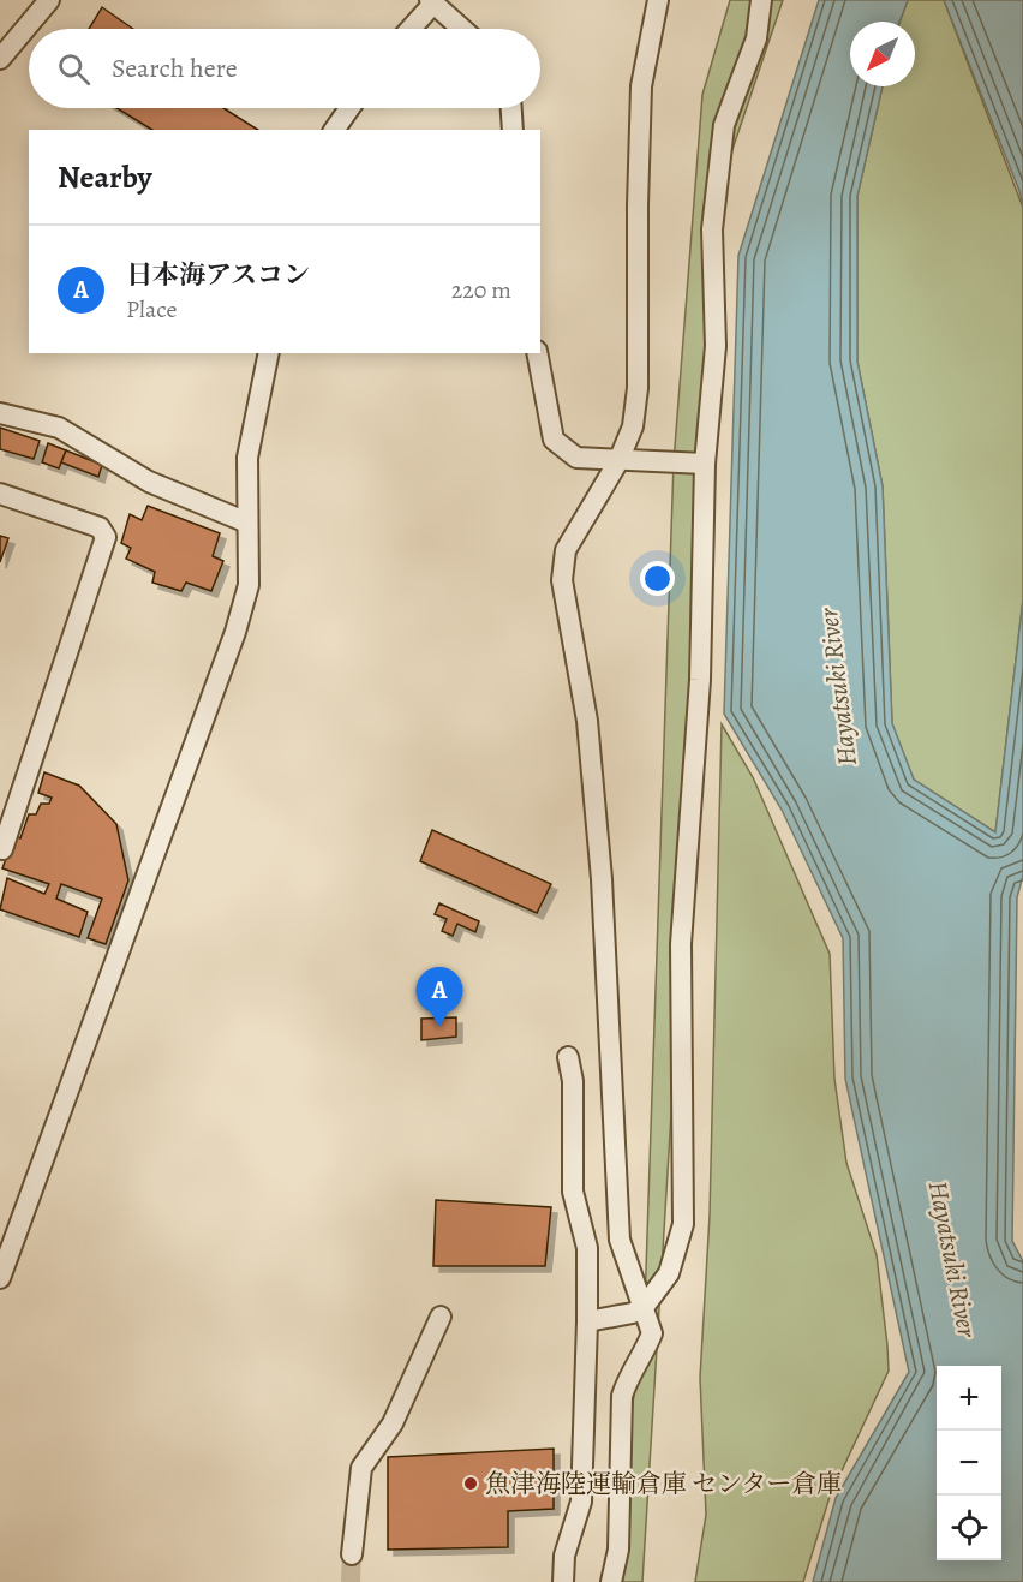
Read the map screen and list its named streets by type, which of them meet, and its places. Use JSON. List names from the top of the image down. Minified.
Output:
{"water":["Hayatsuki River"],"places":["魚津海陸運輸倉庫 センター倉庫"],"north":"bottom left","page":{"search":"Search here","heading":"Nearby","list":[{"mark":"A","name":"日本海アスコン","note":"Place","value":"220 m"}],"pins":"A","map_buttons":["+","−"]}}
